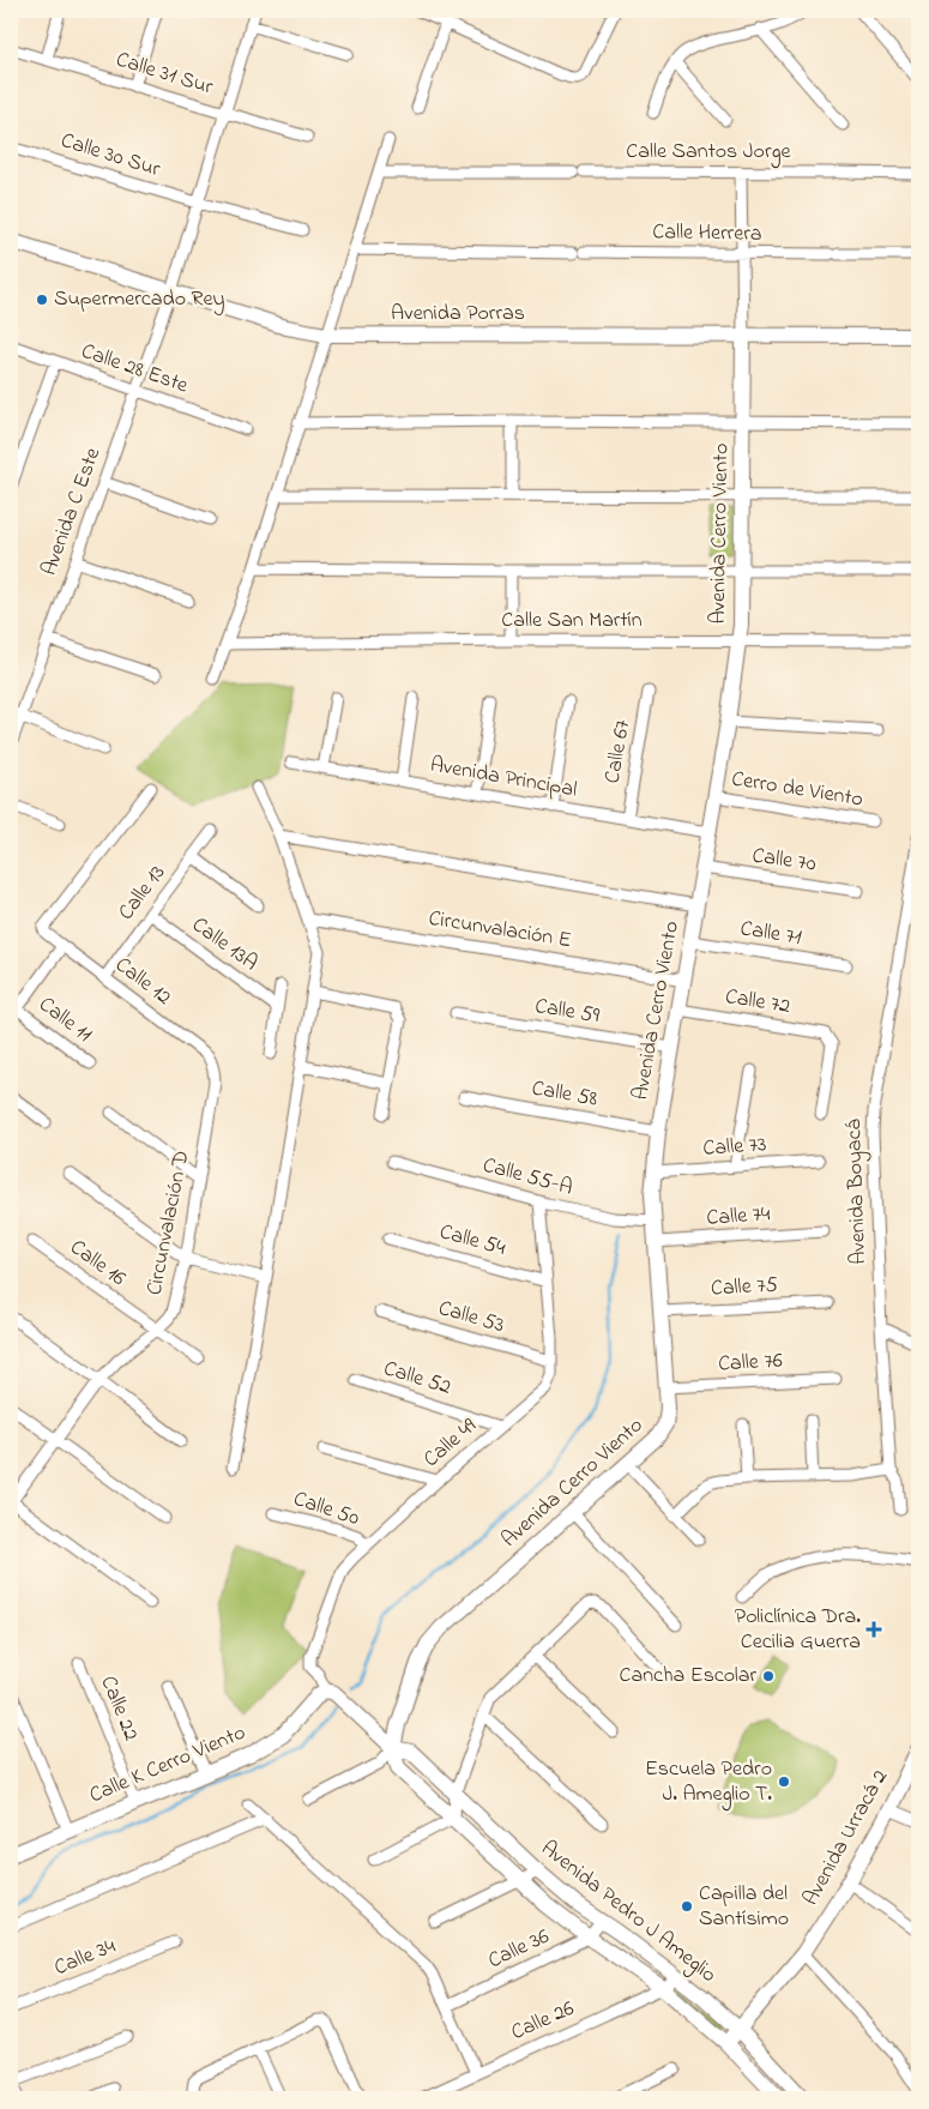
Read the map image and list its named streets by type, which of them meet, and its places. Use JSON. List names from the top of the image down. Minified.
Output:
{"streets":{"street":["Calle 31 Sur","Calle Santos Jorge","Calle 30 Sur","Calle Herrera","Avenida Porras","Calle 28 Este","Avenida C Este","Avenida Cerro Viento","Calle San Martín","Calle 67","Avenida Principal","Cerro de Viento","Calle 70","Calle 13","Circunvalación E","Calle 71","Calle 13A","Calle 12","Calle 72","Calle 59","Calle 11","Calle 58","Calle 73","Calle 55-A","Avenida Boyacá","Calle 74","Circunvalación D","Calle 54","Calle 16","Calle 75","Calle 53","Calle 76","Calle 52","Calle 49","Calle 50","Calle 22","Calle K Cerro Viento","Avenida Urracá 2","Avenida Pedro J Ameglio","Calle 36","Calle 34","Calle 26"]},"crossings":[["Calle 31 Sur","Avenida C Este"],["Calle Santos Jorge","Avenida Cerro Viento"],["Calle 30 Sur","Avenida C Este"],["Calle Herrera","Avenida Cerro Viento"],["Avenida Porras","Avenida C Este"],["Avenida Porras","Avenida Cerro Viento"],["Calle 28 Este","Avenida C Este"],["Avenida Cerro Viento","Calle San Martín"],["Avenida Cerro Viento","Avenida Principal"],["Avenida Cerro Viento","Cerro de Viento"],["Avenida Cerro Viento","Calle 70"],["Avenida Cerro Viento","Circunvalación E"],["Avenida Cerro Viento","Calle 71"],["Avenida Cerro Viento","Calle 72"],["Avenida Cerro Viento","Calle 59"],["Avenida Cerro Viento","Calle 58"],["Avenida Cerro Viento","Calle 73"],["Avenida Cerro Viento","Calle 55-A"],["Avenida Cerro Viento","Calle 74"],["Avenida Cerro Viento","Calle 75"],["Avenida Cerro Viento","Calle 76"],["Avenida Cerro Viento","Avenida Pedro J Ameglio"],["Calle 67","Avenida Principal"],["Calle 13","Calle 13A"],["Calle 13","Calle 12"],["Calle 12","Circunvalación D"],["Calle 55-A","Calle 49"],["Circunvalación D","Calle 16"],["Calle 54","Calle 49"],["Calle 53","Calle 49"],["Calle 52","Calle 49"],["Calle 49","Calle 50"],["Calle 49","Calle K Cerro Viento"],["Calle 49","Avenida Pedro J Ameglio"],["Calle 22","Calle K Cerro Viento"],["Calle K Cerro Viento","Avenida Pedro J Ameglio"],["Avenida Urracá 2","Avenida Pedro J Ameglio"],["Avenida Pedro J Ameglio","Calle 36"],["Avenida Pedro J Ameglio","Calle 26"]],"places":{"other":["Supermercado Rey","Cancha Escolar","Escuela Pedro J. Ameglio T.","Capilla del Santísimo"],"health":["Policlínica Dra. Cecilia Guerra"]}}
